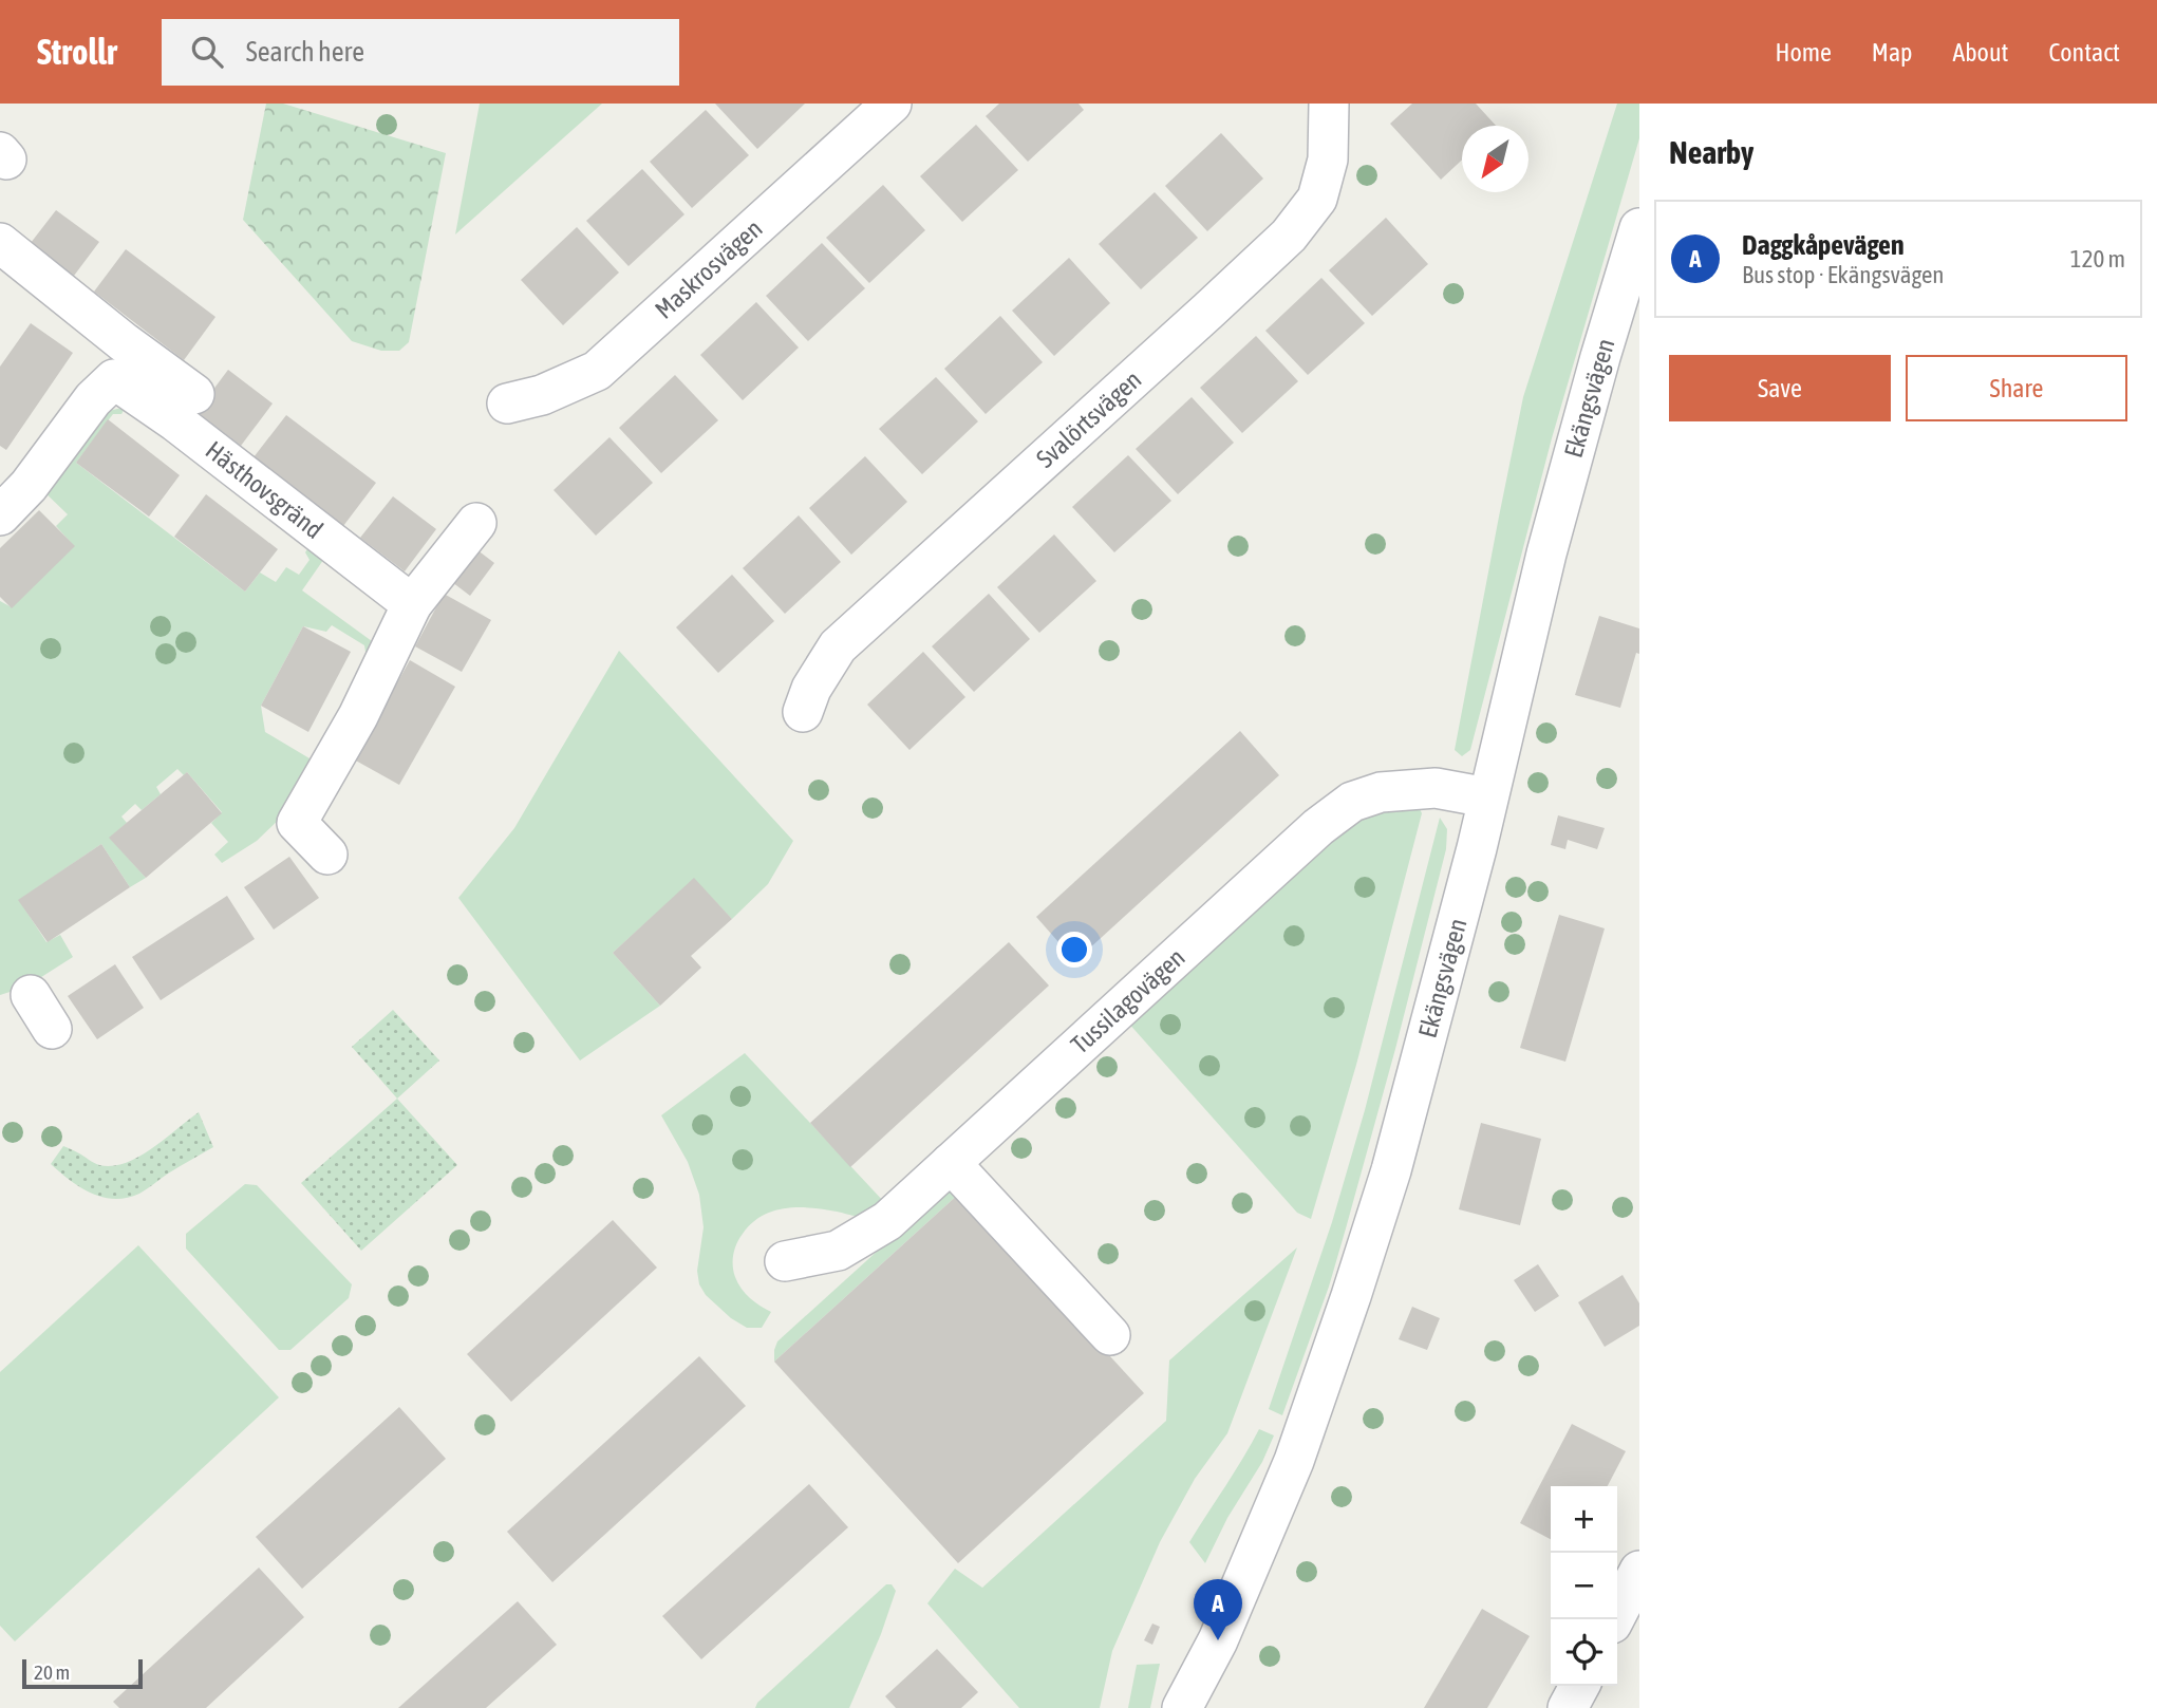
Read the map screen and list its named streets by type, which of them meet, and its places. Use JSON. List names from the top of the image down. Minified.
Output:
{"streets":{"street":["Maskrosvägen","Ekängsvägen","Svalörtsvägen","Hästhovsgränd","Tussilagovägen"]},"crossings":[["Ekängsvägen","Tussilagovägen"]],"scale_bar":"20 m","north":"bottom left","page":{"header":"Strollr","search":"Search here","nav":["Home","Map","About","Contact"],"heading":"Nearby","list":[{"mark":"A","name":"Daggkåpevägen","note":"Bus stop · Ekängsvägen","value":"120 m"}],"buttons":["Save","Share"],"map_buttons":["+","−"],"pins":"A","scale":"20 m"}}
